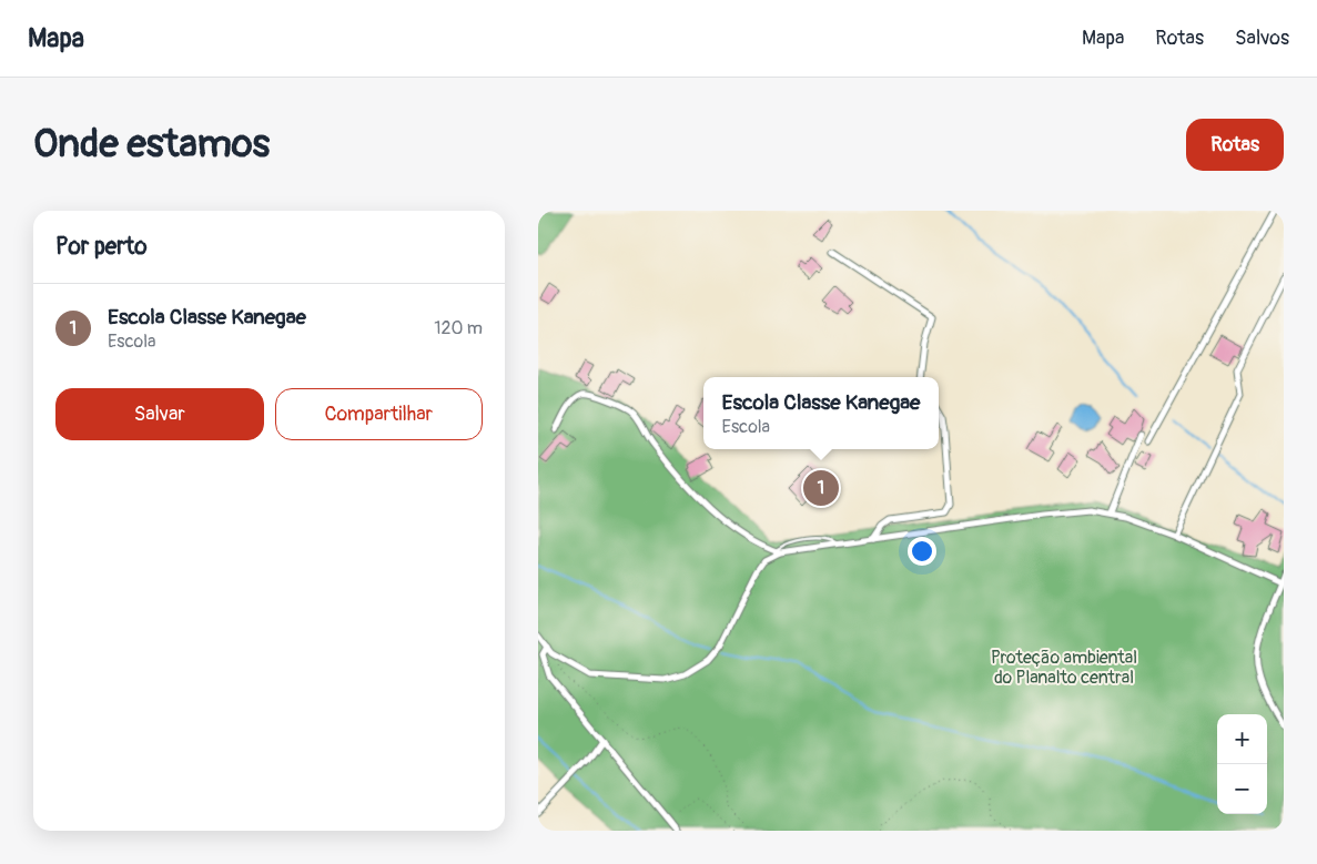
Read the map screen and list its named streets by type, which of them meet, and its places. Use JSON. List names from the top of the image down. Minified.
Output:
{"parks":["Proteção ambiental do Planalto central"],"page":{"header":"Mapa","nav":["Mapa","Rotas","Salvos"],"buttons":["Rotas",["Salvar","Compartilhar"]],"title":"Onde estamos","heading":"Por perto","list":[{"mark":"1","name":"Escola Classe Kanegae","note":"Escola","value":"120 m"}],"popup":["Escola Classe Kanegae","Escola"],"pins":"1","map_buttons":["+","−"]}}
